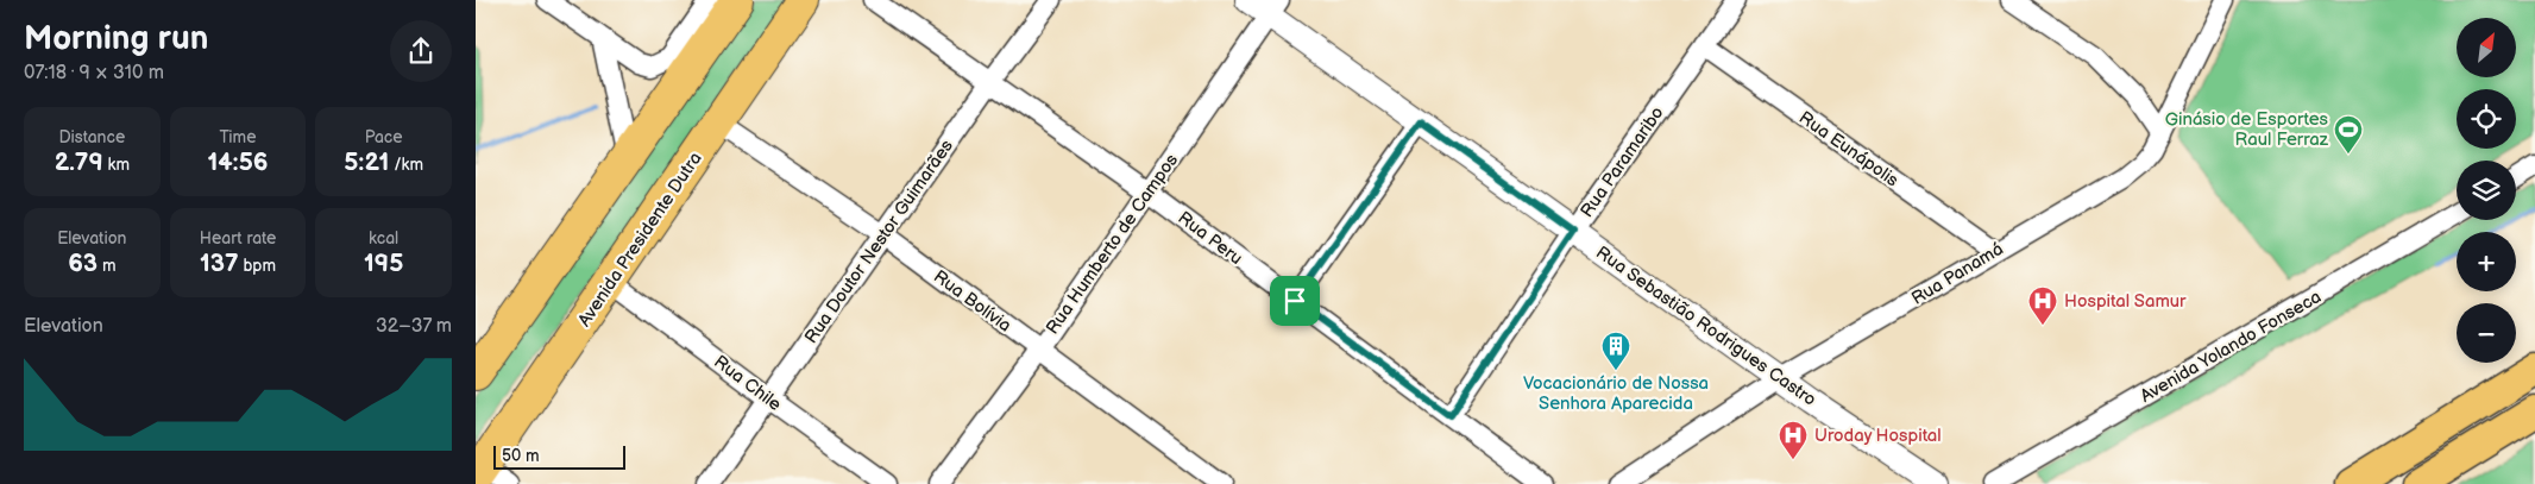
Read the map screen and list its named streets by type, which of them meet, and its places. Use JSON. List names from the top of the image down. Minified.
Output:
{"streets":{"highway":["Avenida Presidente Dutra"],"street":["Rua Eunápolis","Rua Paramaribo","Rua Peru","Rua Doutor Nestor Guimarães","Rua Humberto de Campos","Rua Panamá","Rua Bolívia","Rua Sebastião Rodrigues Castro","Avenida Yolando Fonseca","Rua Chile"]},"crossings":[["Rua Eunápolis","Rua Paramaribo"],["Rua Eunápolis","Rua Panamá"],["Rua Paramaribo","Rua Peru"],["Rua Paramaribo","Rua Sebastião Rodrigues Castro"],["Rua Peru","Rua Doutor Nestor Guimarães"],["Rua Peru","Rua Humberto de Campos"],["Avenida Presidente Dutra","Rua Bolívia"],["Avenida Presidente Dutra","Rua Chile"],["Rua Doutor Nestor Guimarães","Rua Bolívia"],["Rua Doutor Nestor Guimarães","Rua Chile"],["Rua Humberto de Campos","Rua Bolívia"],["Rua Humberto de Campos","Rua Sebastião Rodrigues Castro"],["Rua Panamá","Rua Sebastião Rodrigues Castro"]],"places":{"sports":["Ginásio de Esportes Raul Ferraz"],"hospital":["Hospital Samur","Uroday Hospital"],"building":["Vocacionário de Nossa Senhora Aparecida"]},"scale_bar":"50 m","north":"top right","page":{"heading":["Morning run","07:18 · 9 × 310 m"],"map_buttons":["+","−"],"stats":[["Distance","2.79 km"],["Time","14:56"],["Pace","5:21 /km"],["Elevation","63 m"],["Heart rate","137 bpm"],["kcal","195"]],"chart":["Elevation","32–37 m"],"scale":"50 m"}}
